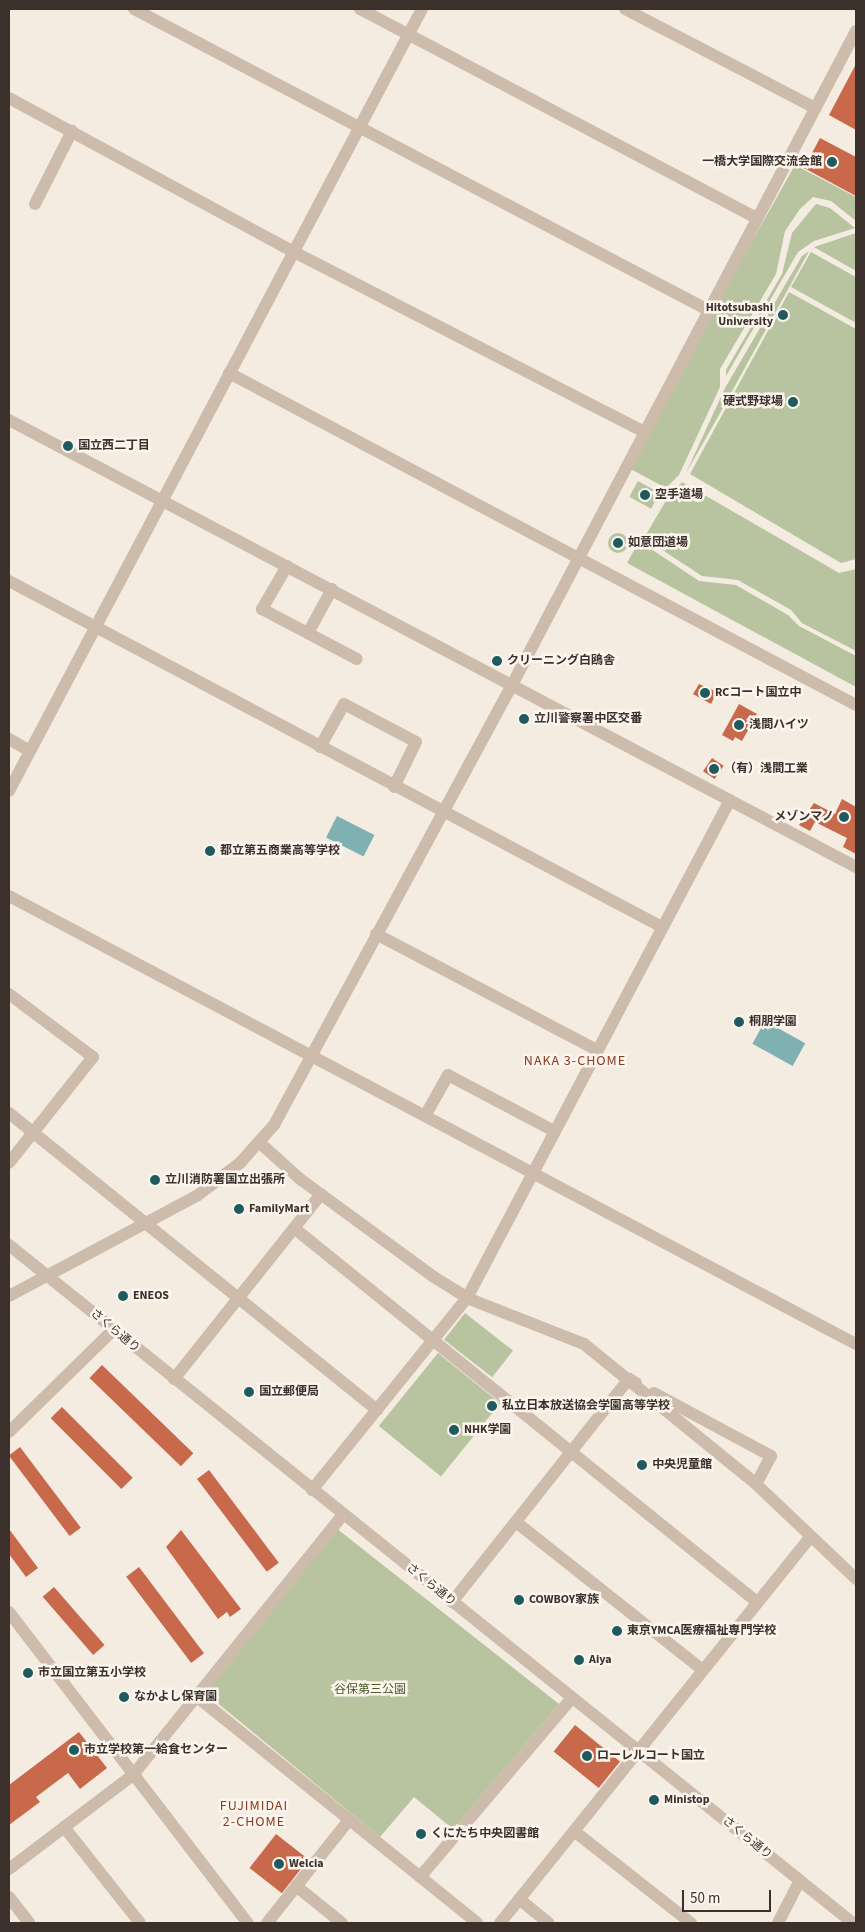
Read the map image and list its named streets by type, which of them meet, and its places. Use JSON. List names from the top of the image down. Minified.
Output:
{"streets":{"street":["さくら通り"]},"districts":["NAKA 3-CHOME","FUJIMIDAI 2-CHOME"],"parks":["谷保第三公園"],"places":["一橋大学国際交流会館","Hitotsubashi University","硬式野球場","国立西二丁目","空手道場","如意団道場","クリーニング白鴎舎","RCコート国立中","立川警察署中区交番","浅間ハイツ","（有）浅間工業","メゾンマノ","都立第五商業高等学校","桐朋学園","立川消防署国立出張所","FamilyMart","ENEOS","国立郵便局","私立日本放送協会学園高等学校","NHK学園","中央児童館","COWBOY家族","東京YMCA医療福祉専門学校","Aiya","市立国立第五小学校","なかよし保育園","市立学校第一給食センター","ローレルコート国立","Ministop","くにたち中央図書館","Welcia"],"scale_bar":"50 m"}
